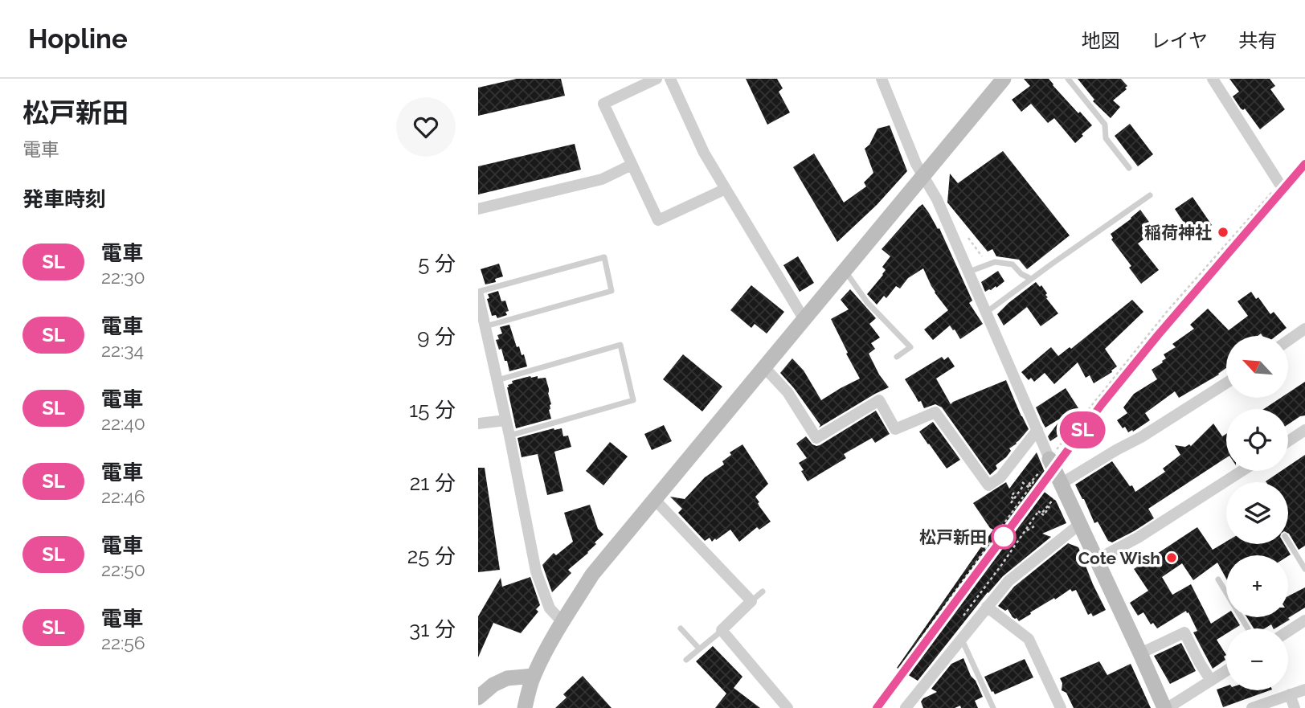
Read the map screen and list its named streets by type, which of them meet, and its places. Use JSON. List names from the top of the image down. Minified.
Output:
{"places":["稲荷神社","松戸新田","Cote Wish"],"north":"top left","page":{"header":"Hopline","nav":["地図","レイヤ","共有"],"heading":[["松戸新田","電車"],"発車時刻"],"on_map":"SL","list":[{"mark":"SL","name":"電車","note":"22:30","value":"5 分"},{"mark":"SL","name":"電車","note":"22:34","value":"9 分"},{"mark":"SL","name":"電車","note":"22:40","value":"15 分"},{"mark":"SL","name":"電車","note":"22:46","value":"21 分"},{"mark":"SL","name":"電車","note":"22:50","value":"25 分"},{"mark":"SL","name":"電車","note":"22:56","value":"31 分"}],"map_buttons":["+","−"]}}
